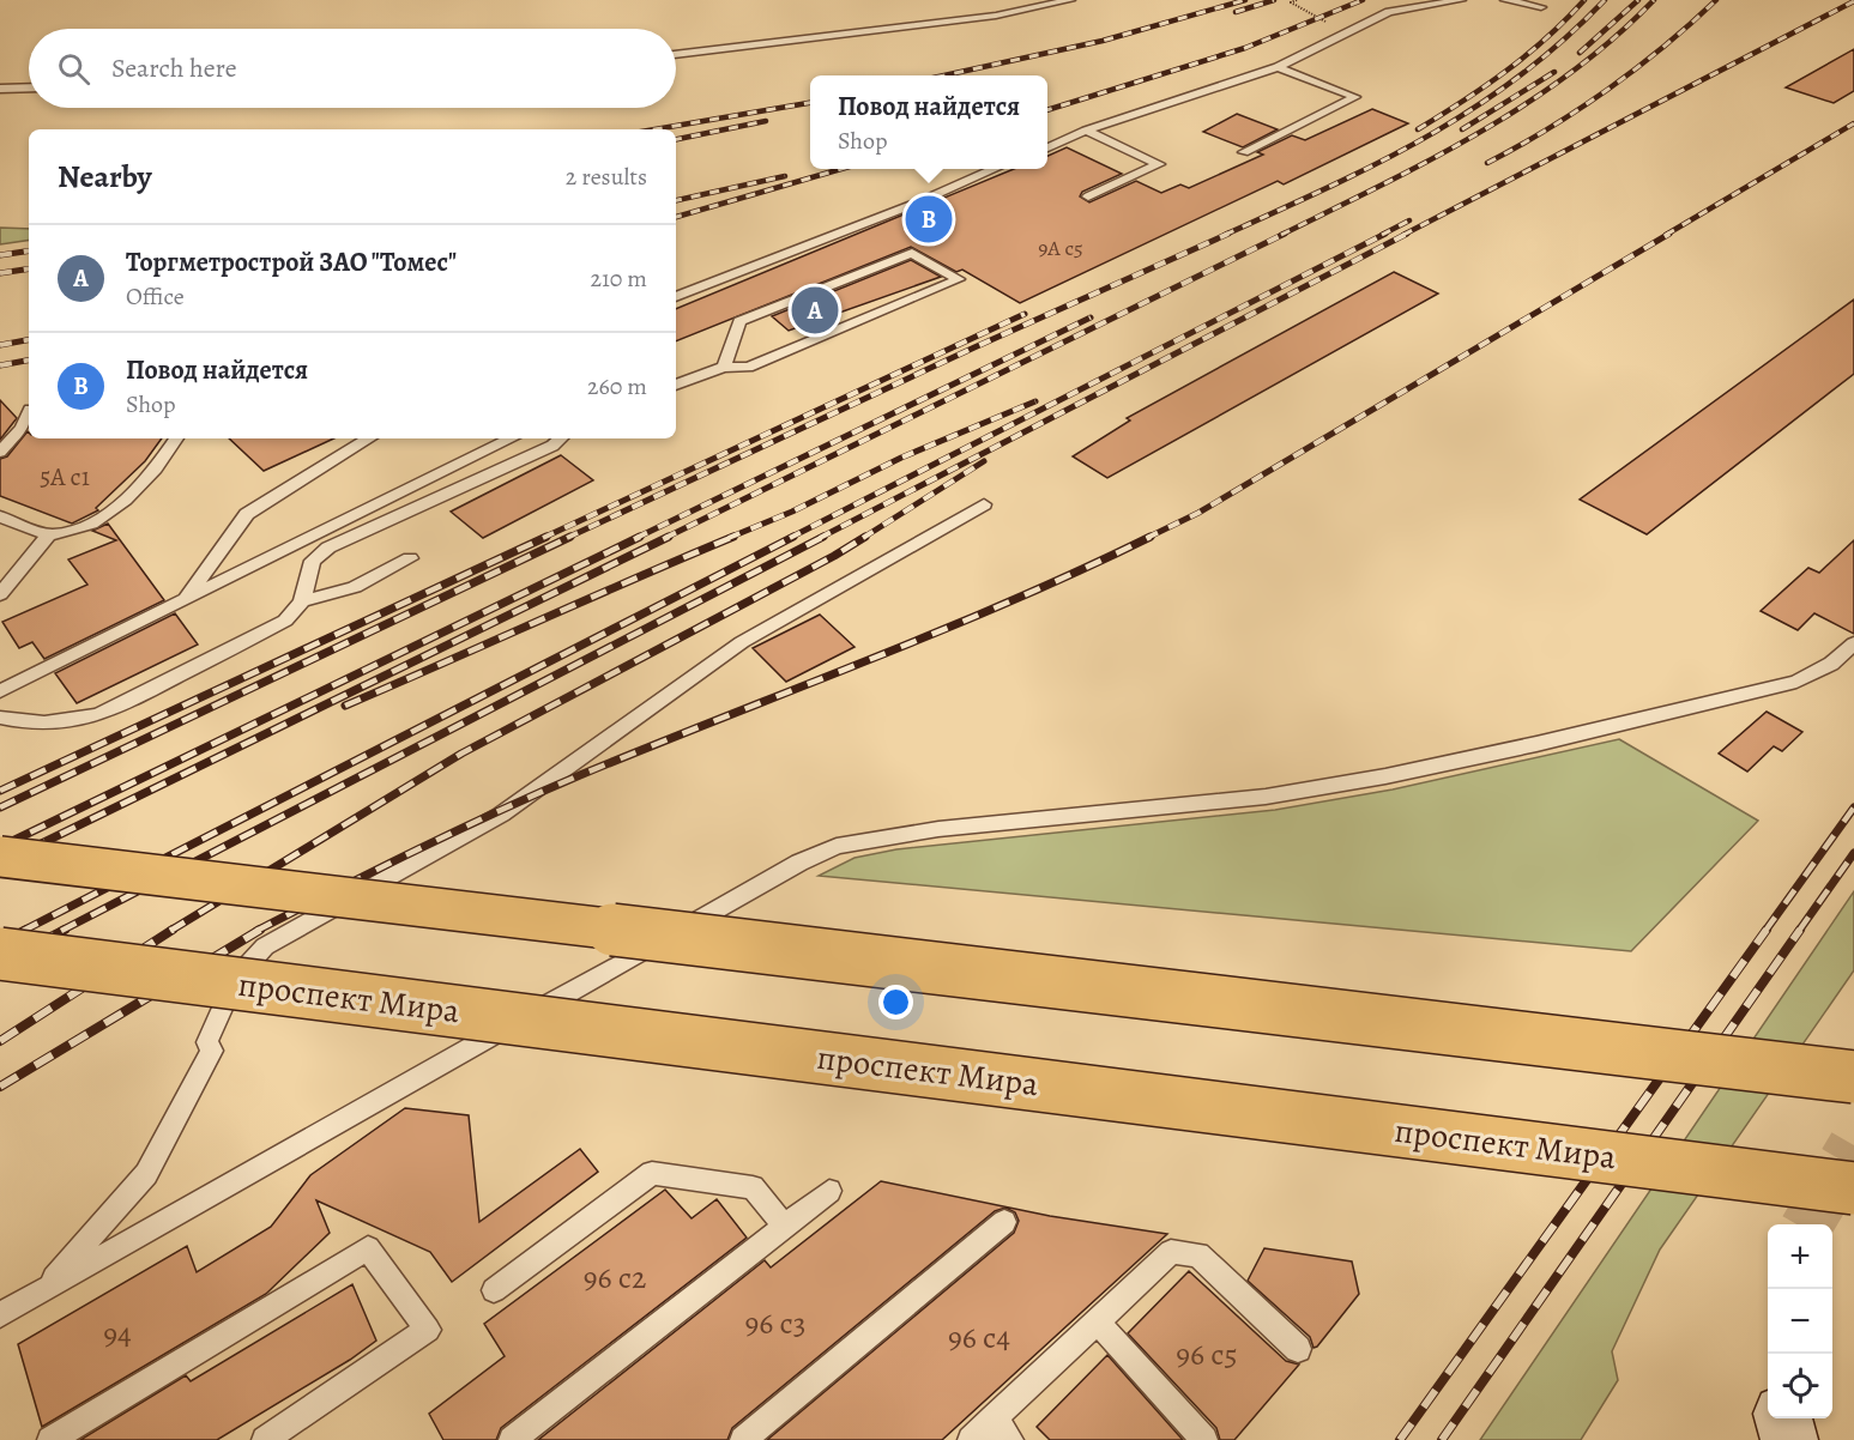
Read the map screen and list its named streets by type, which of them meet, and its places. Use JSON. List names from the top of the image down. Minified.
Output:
{"streets":{"main road":["проспект Мира"]},"house_numbers":["9A c5","5А с1","96 с2","96 с3","94","96 с4","96 с5"],"page":{"search":"Search here","popup":["Повод найдется","Shop"],"heading":["Nearby","2 results"],"pins":["B","A"],"list":[{"mark":"A","name":"Торгметрострой ЗАО \"Томес\"","note":"Office","value":"210 m"},{"mark":"B","name":"Повод найдется","note":"Shop","value":"260 m"}],"map_buttons":["+","−"]}}
